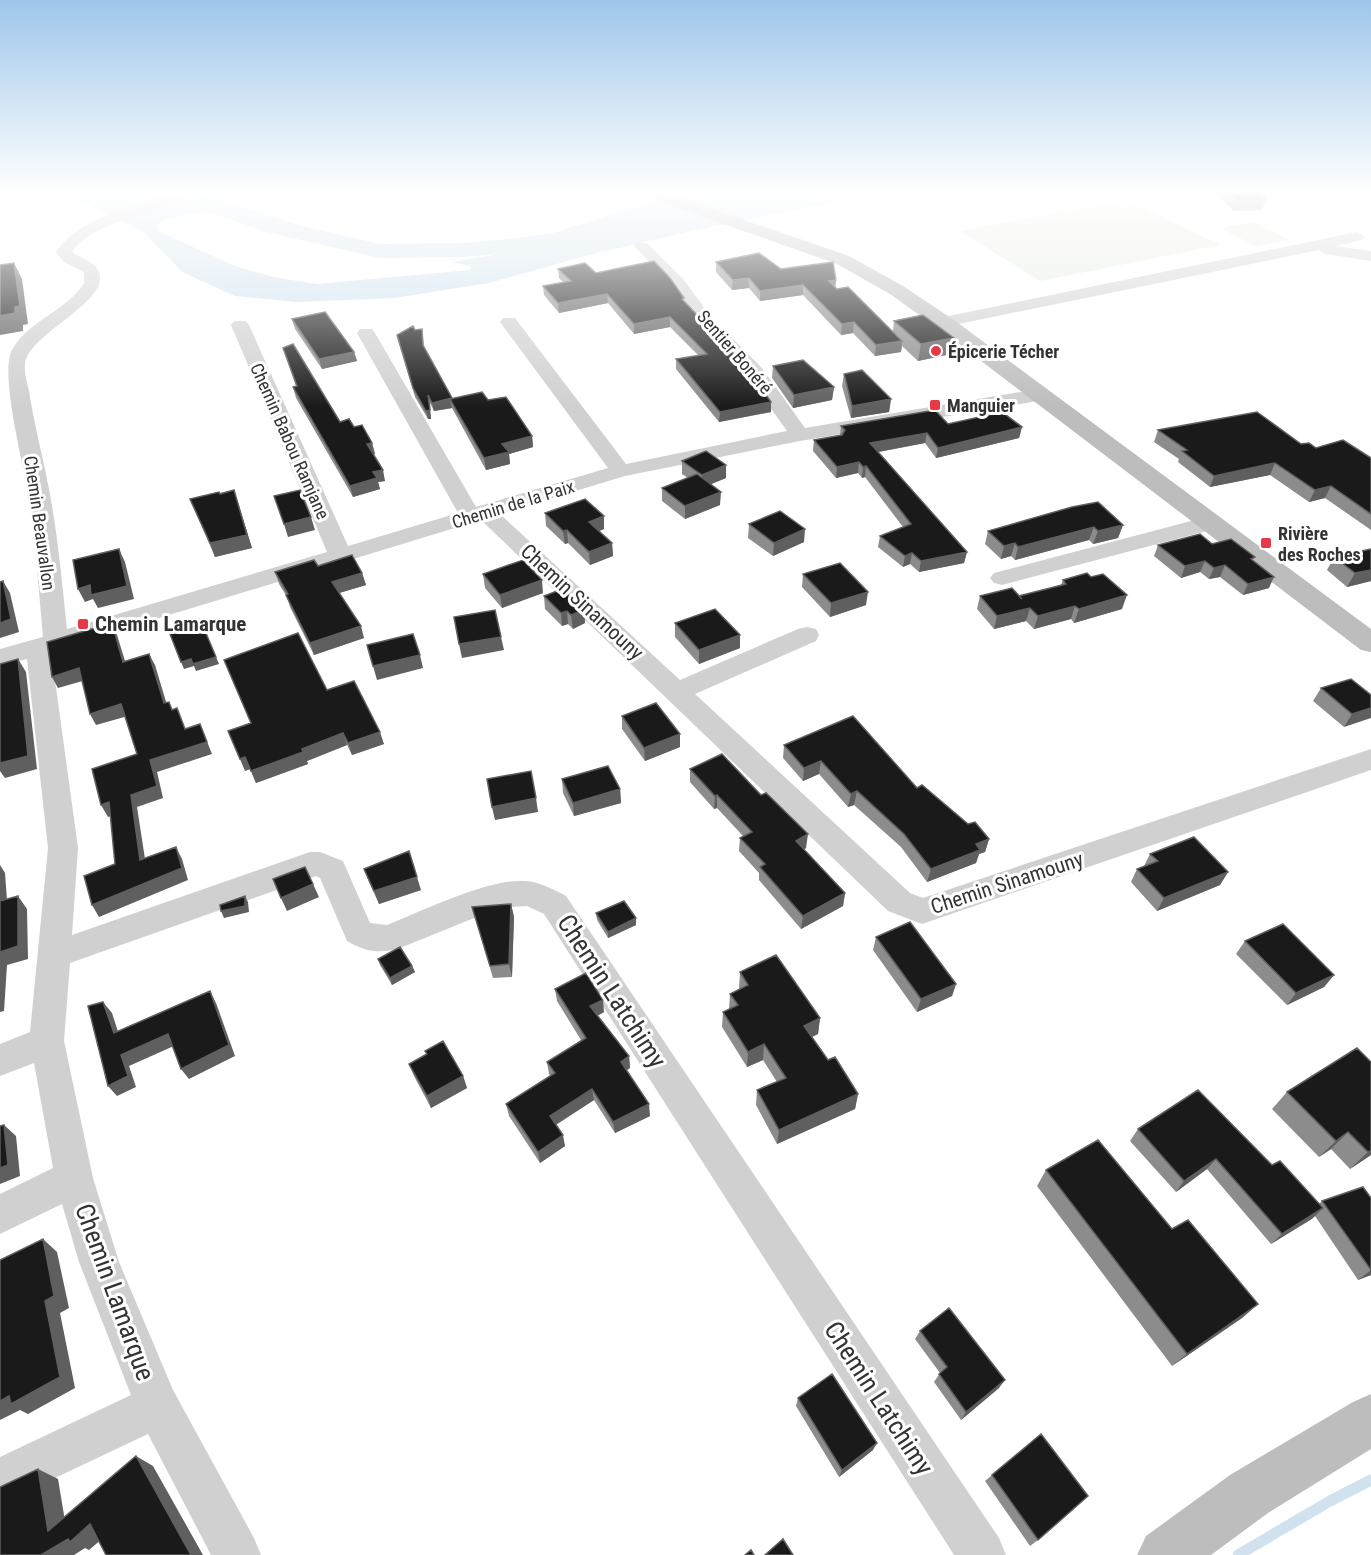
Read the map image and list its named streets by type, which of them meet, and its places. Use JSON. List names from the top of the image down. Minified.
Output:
{"streets":{"street":["Sentier Bonéré","Chemin Babou Ramjane","Chemin de la Paix","Chemin Beauvallon","Chemin Sinamouny","Chemin Latchimy","Chemin Lamarque"]},"crossings":[["Sentier Bonéré","Chemin de la Paix"],["Chemin Babou Ramjane","Chemin de la Paix"],["Chemin de la Paix","Chemin Beauvallon"],["Chemin de la Paix","Chemin Sinamouny"],["Chemin de la Paix","Chemin Lamarque"],["Chemin Beauvallon","Chemin Lamarque"],["Chemin Latchimy","Chemin Lamarque"]],"places":{"other":["Épicerie Técher"],"transit":["Manguier","Rivière des Roches","Chemin Lamarque"]}}
